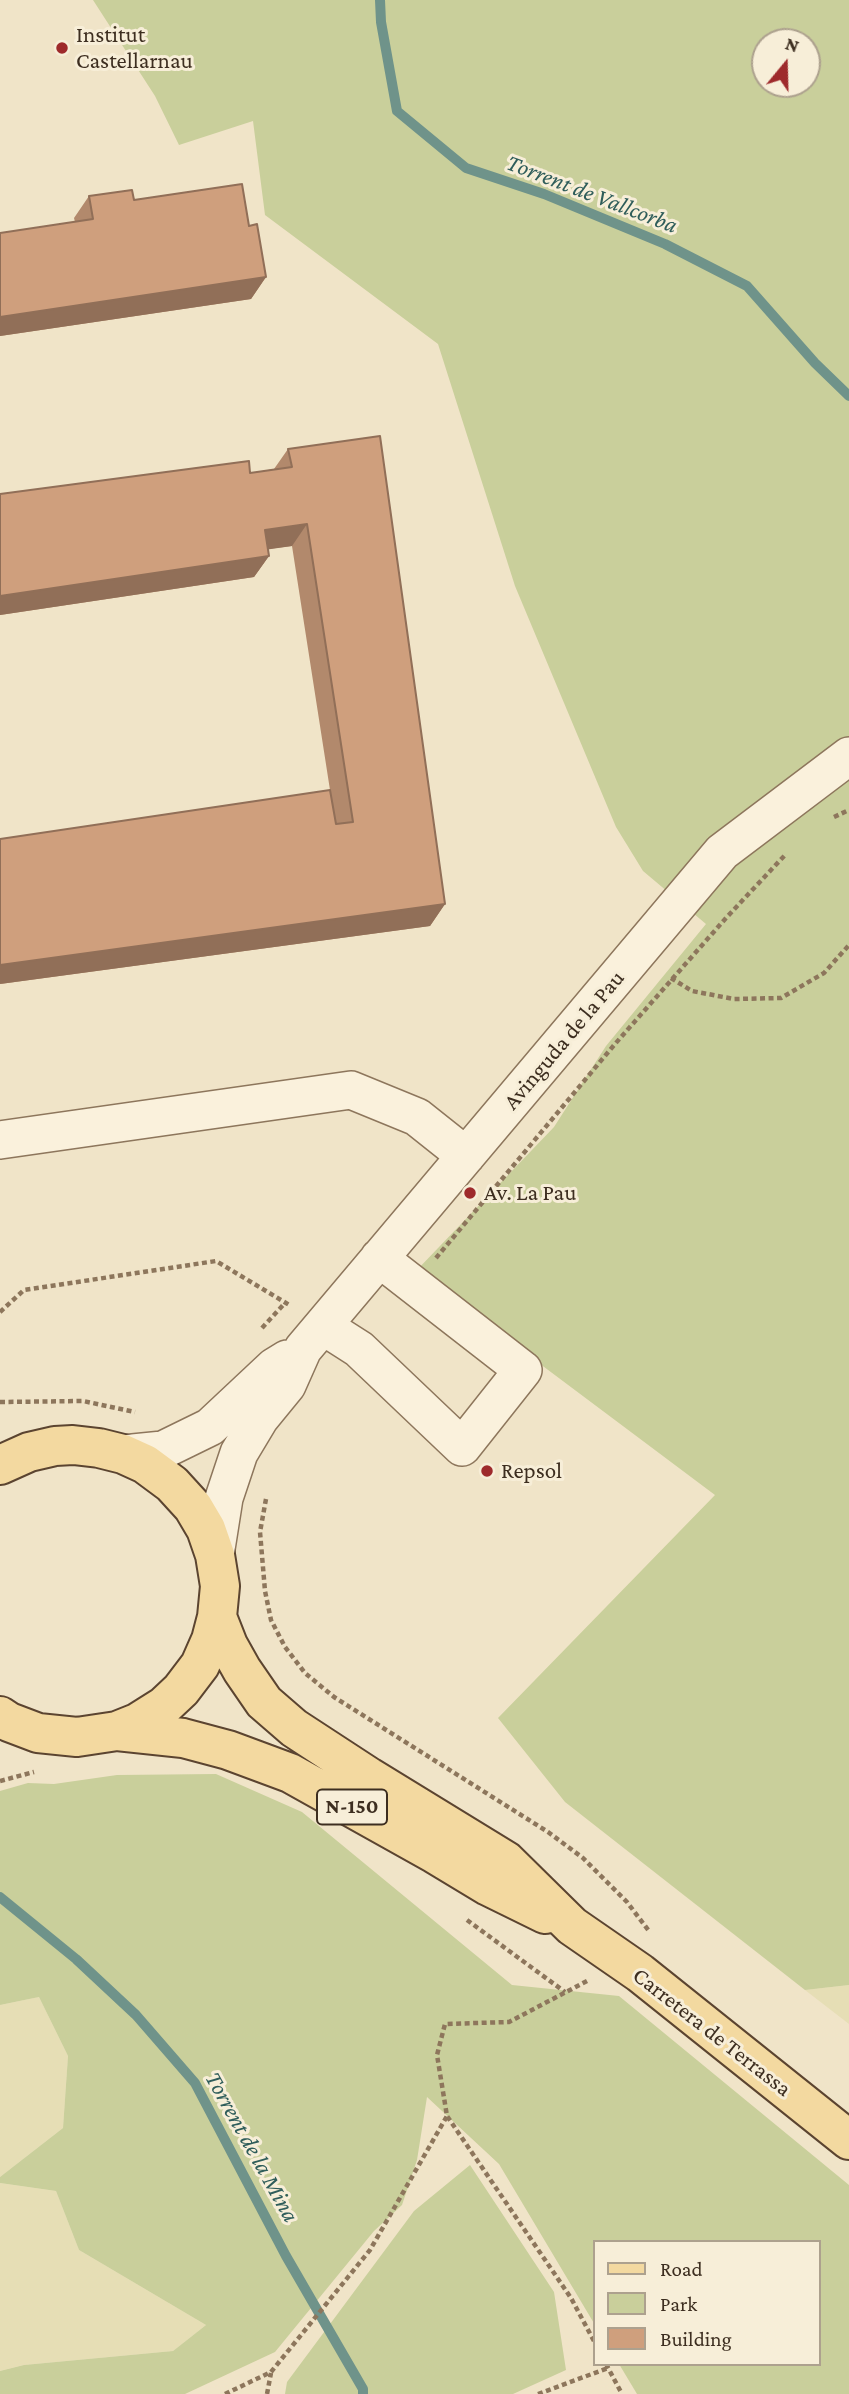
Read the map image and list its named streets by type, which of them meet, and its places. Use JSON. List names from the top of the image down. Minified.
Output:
{"streets":{"main road":["N-150","Carretera de Terrassa"],"street":["Avinguda de la Pau"]},"crossings":[["Avinguda de la Pau","N-150"],["N-150","Carretera de Terrassa"]],"water":["Torrent de Vallcorba","Torrent de la Mina"],"places":["Institut Castellarnau","Av. La Pau","Repsol"],"legend":["Road","Park","Building"],"north":"top"}
